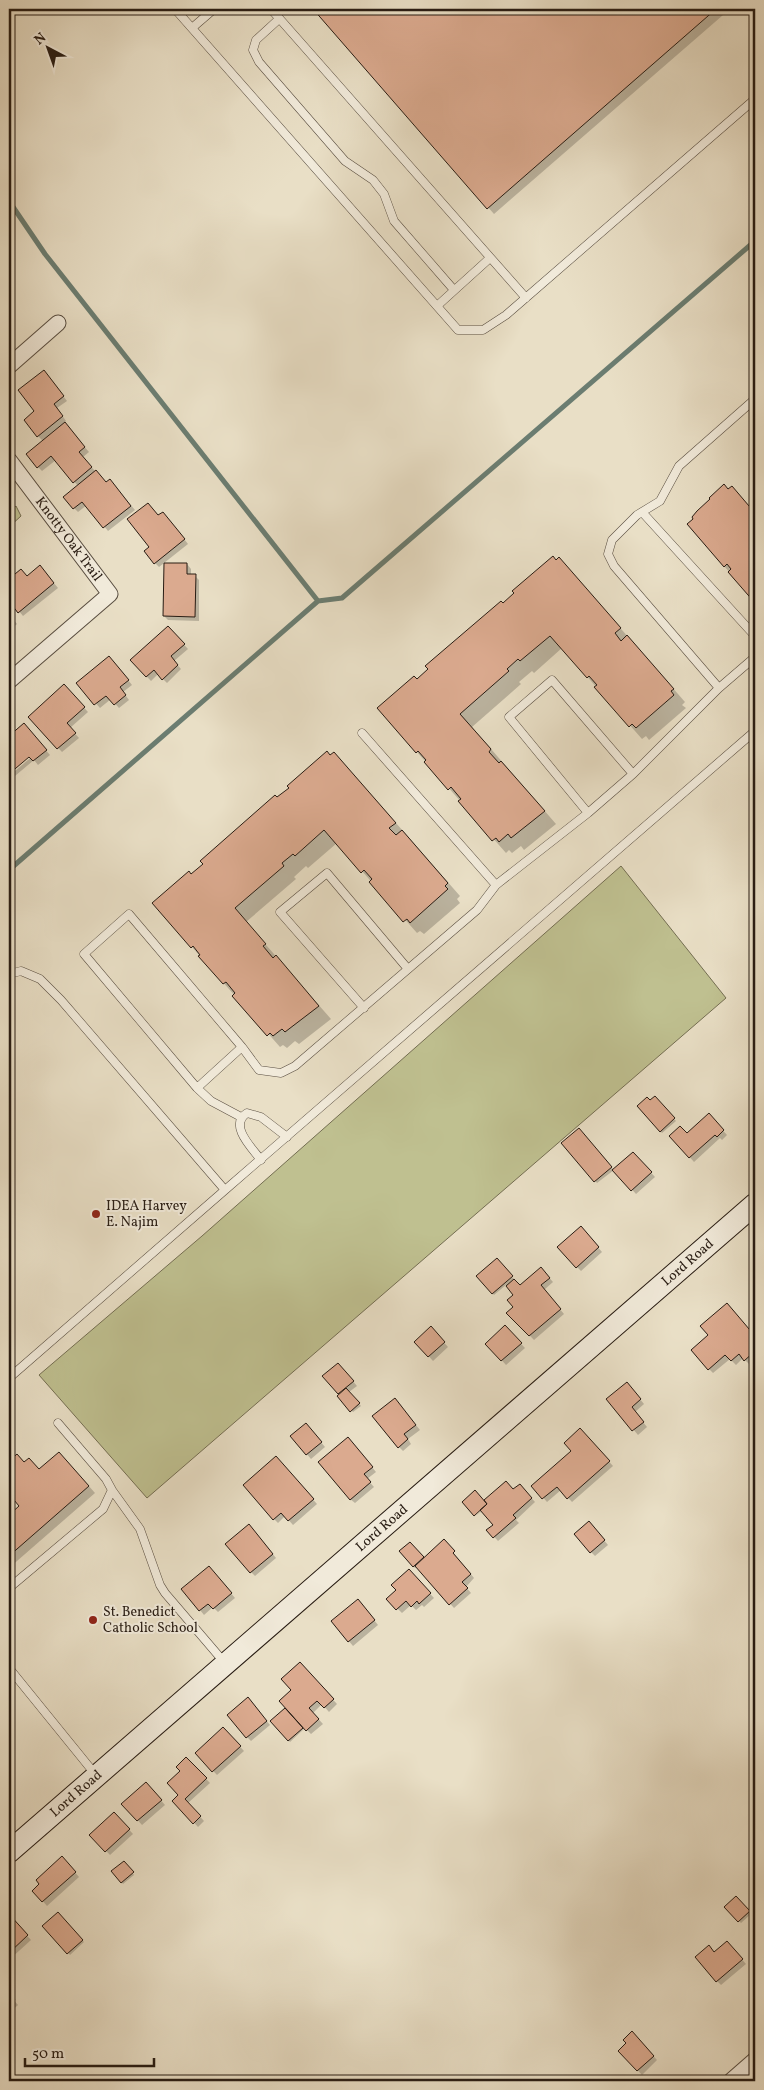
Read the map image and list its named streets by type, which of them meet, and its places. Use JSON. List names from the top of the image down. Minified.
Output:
{"streets":{"street":["Knotty Oak Trail","Lord Road"]},"places":["IDEA Harvey E. Najim","St. Benedict Catholic School"],"scale_bar":"50 m","north":"top left"}
